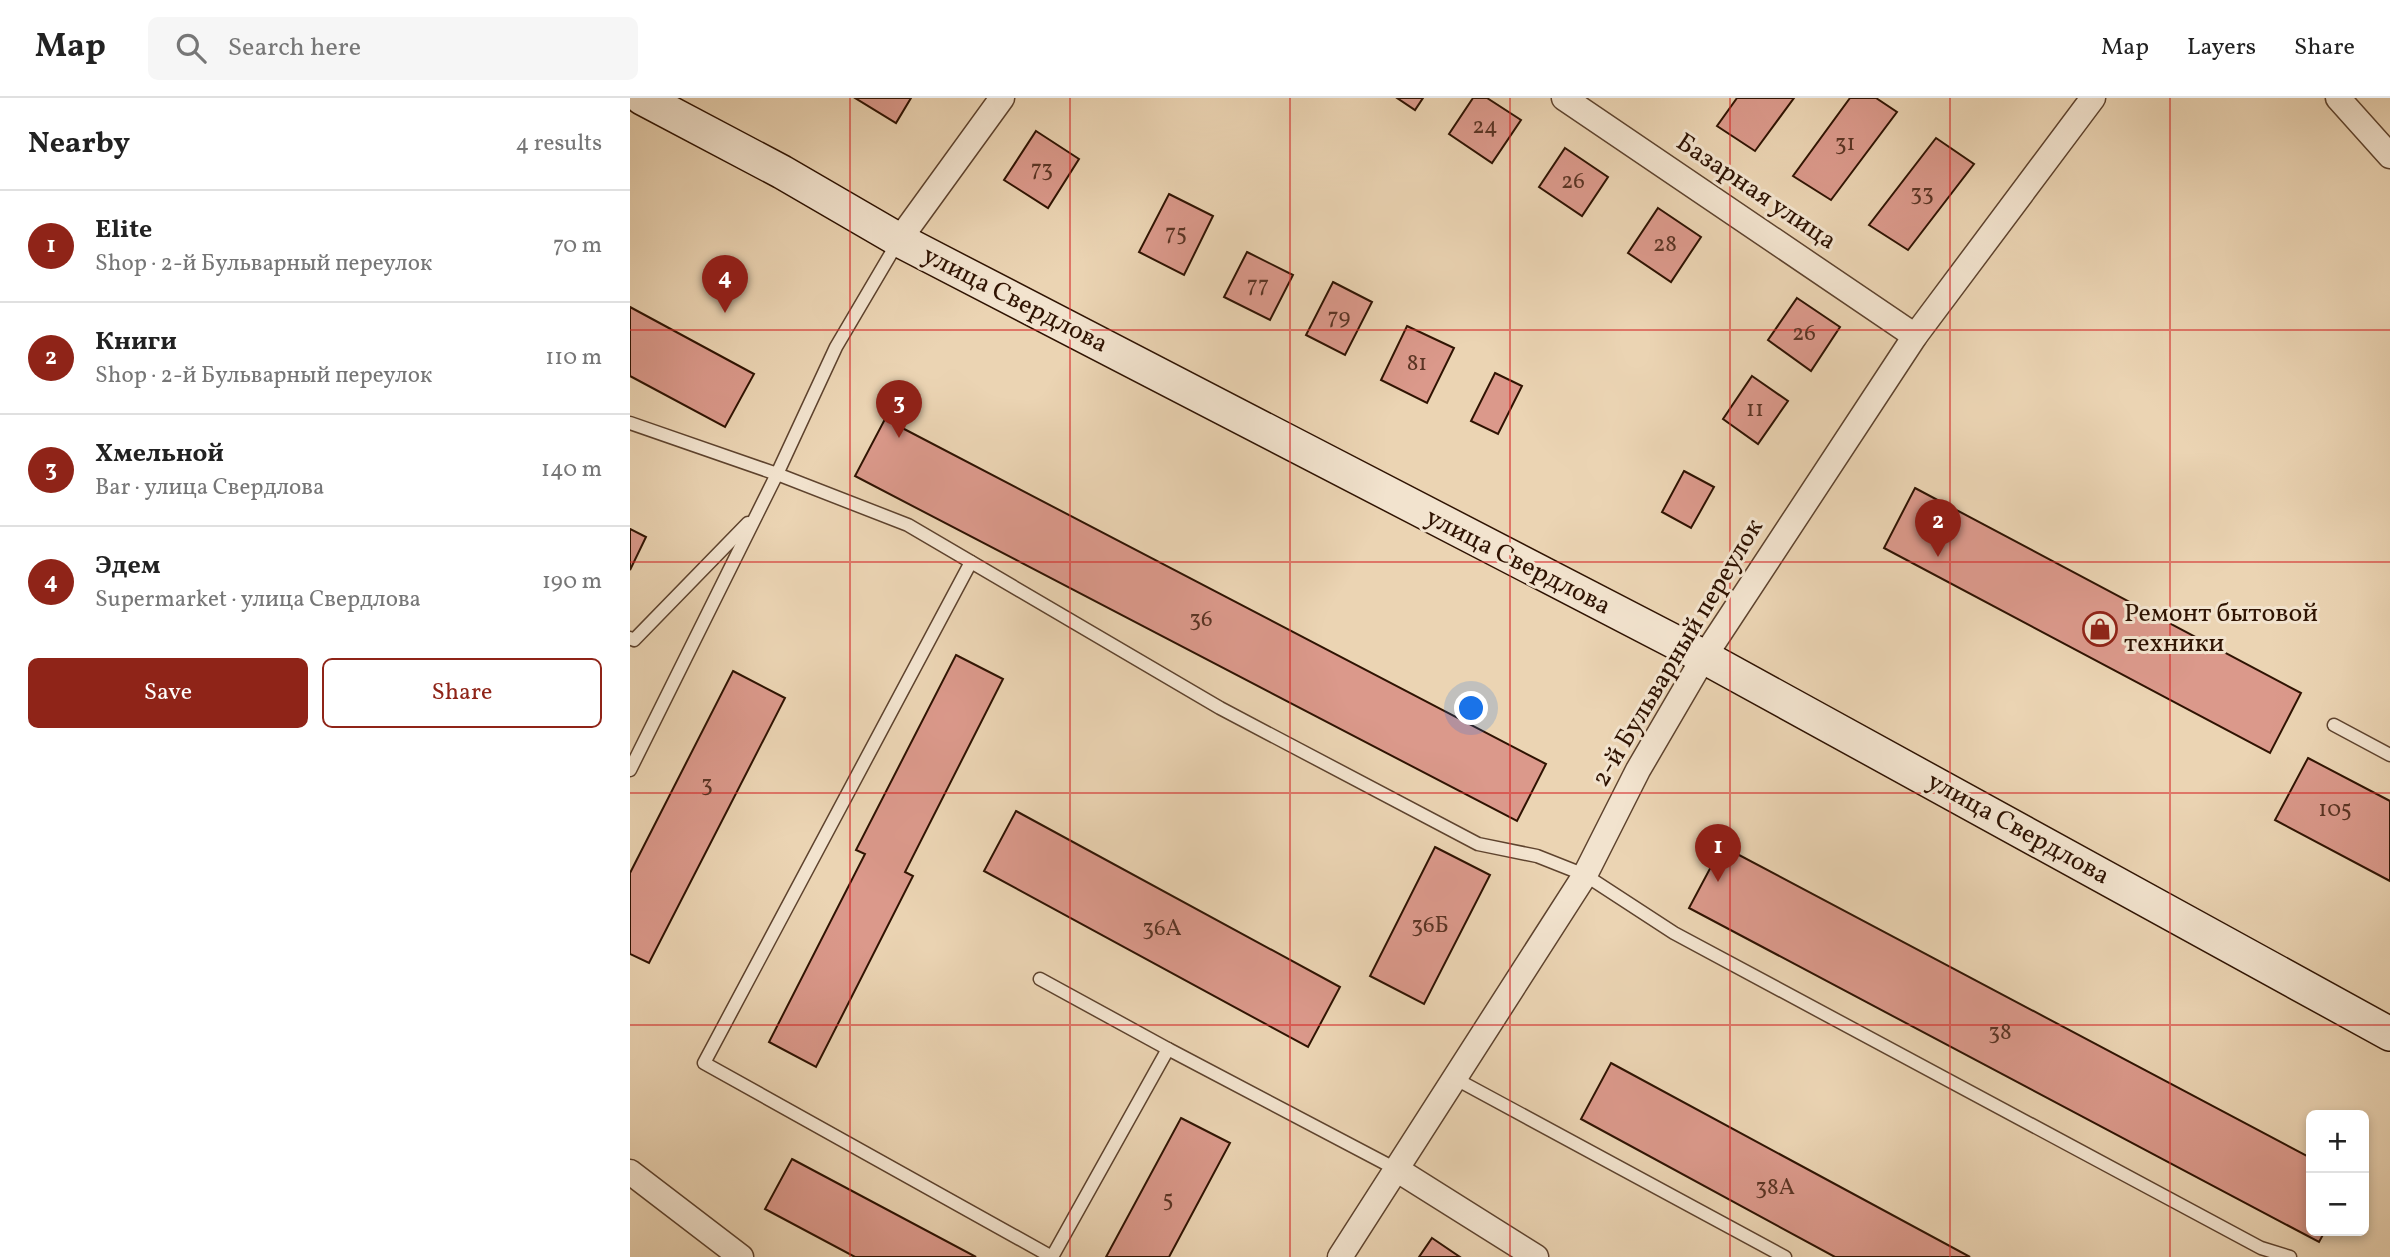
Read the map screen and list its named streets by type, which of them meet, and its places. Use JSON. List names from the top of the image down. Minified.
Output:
{"streets":{"main road":["улица Свердлова"],"street":["Базарная улица","2-й Бульварный переулок"]},"crossings":[["Базарная улица","2-й Бульварный переулок"],["улица Свердлова","2-й Бульварный переулок"]],"places":{"shop":["Ремонт бытовой техники"]},"house_numbers":["24","31","73","26","33","75","28","77","79","26","81","11","36","3","105","36Б","36А","38","38А","5"],"page":{"header":"Map","search":"Search here","nav":["Map","Layers","Share"],"heading":["Nearby","4 results"],"list":[{"mark":"1","name":"Elite","note":"Shop · 2-й Бульварный переулок","value":"70 m"},{"mark":"2","name":"Книги","note":"Shop · 2-й Бульварный переулок","value":"110 m"},{"mark":"3","name":"Хмельной","note":"Bar · улица Свердлова","value":"140 m"},{"mark":"4","name":"Эдем","note":"Supermarket · улица Свердлова","value":"190 m"}],"pins":["4","3","2","1"],"buttons":["Save","Share"],"map_buttons":["+","−"]}}
